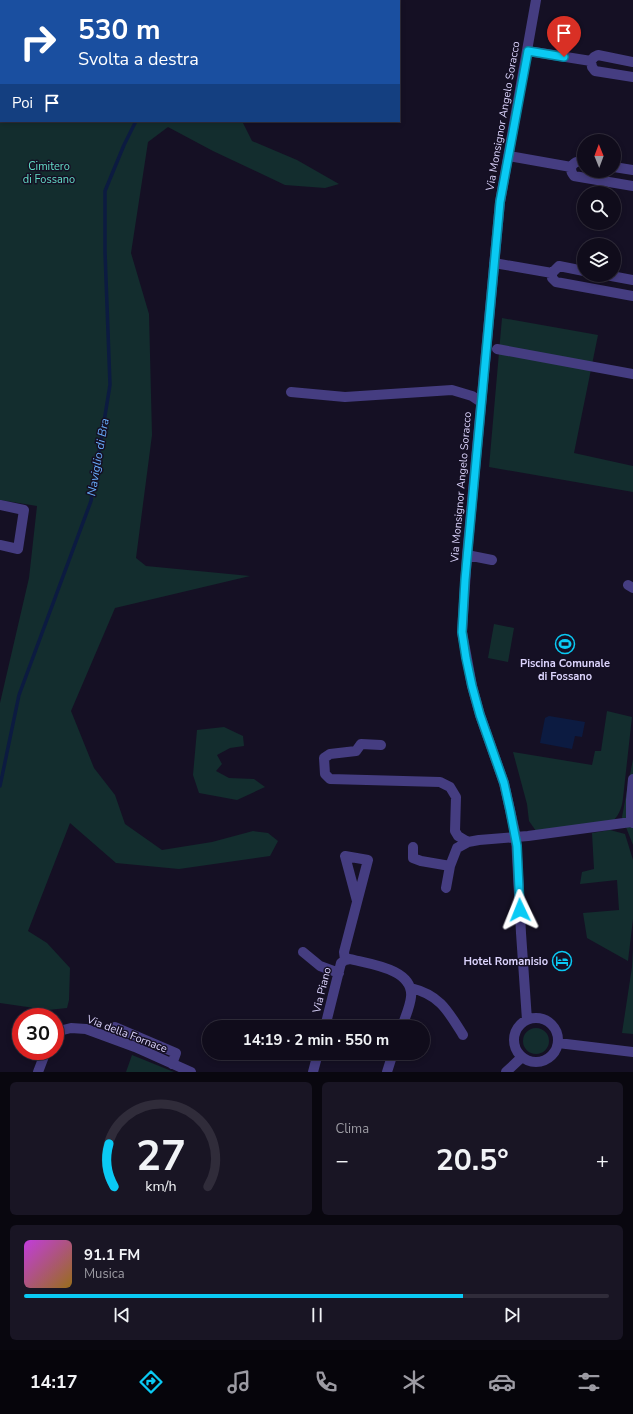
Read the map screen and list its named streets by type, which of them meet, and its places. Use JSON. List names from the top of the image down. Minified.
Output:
{"streets":{"street":["Via Monsignor Angelo Soracco","Via Piano","Via della Fornace"]},"water":["Naviglio di Bra"],"parks":["Cimitero di Fossano"],"places":{"sports":["Piscina Comunale di Fossano"],"hotel":["Hotel Romanisio"]},"north":"top","page":{"turn":["530 m","Svolta a destra"],"then":"Poi","limit":"30","trip":"14:19 · 2 min · 550 m","tile":"Clima","heat":["−","20.5°","+"],"song":["91.1 FM","Musica"],"tabs":"14:17","gauge":["27","km/h"]}}
